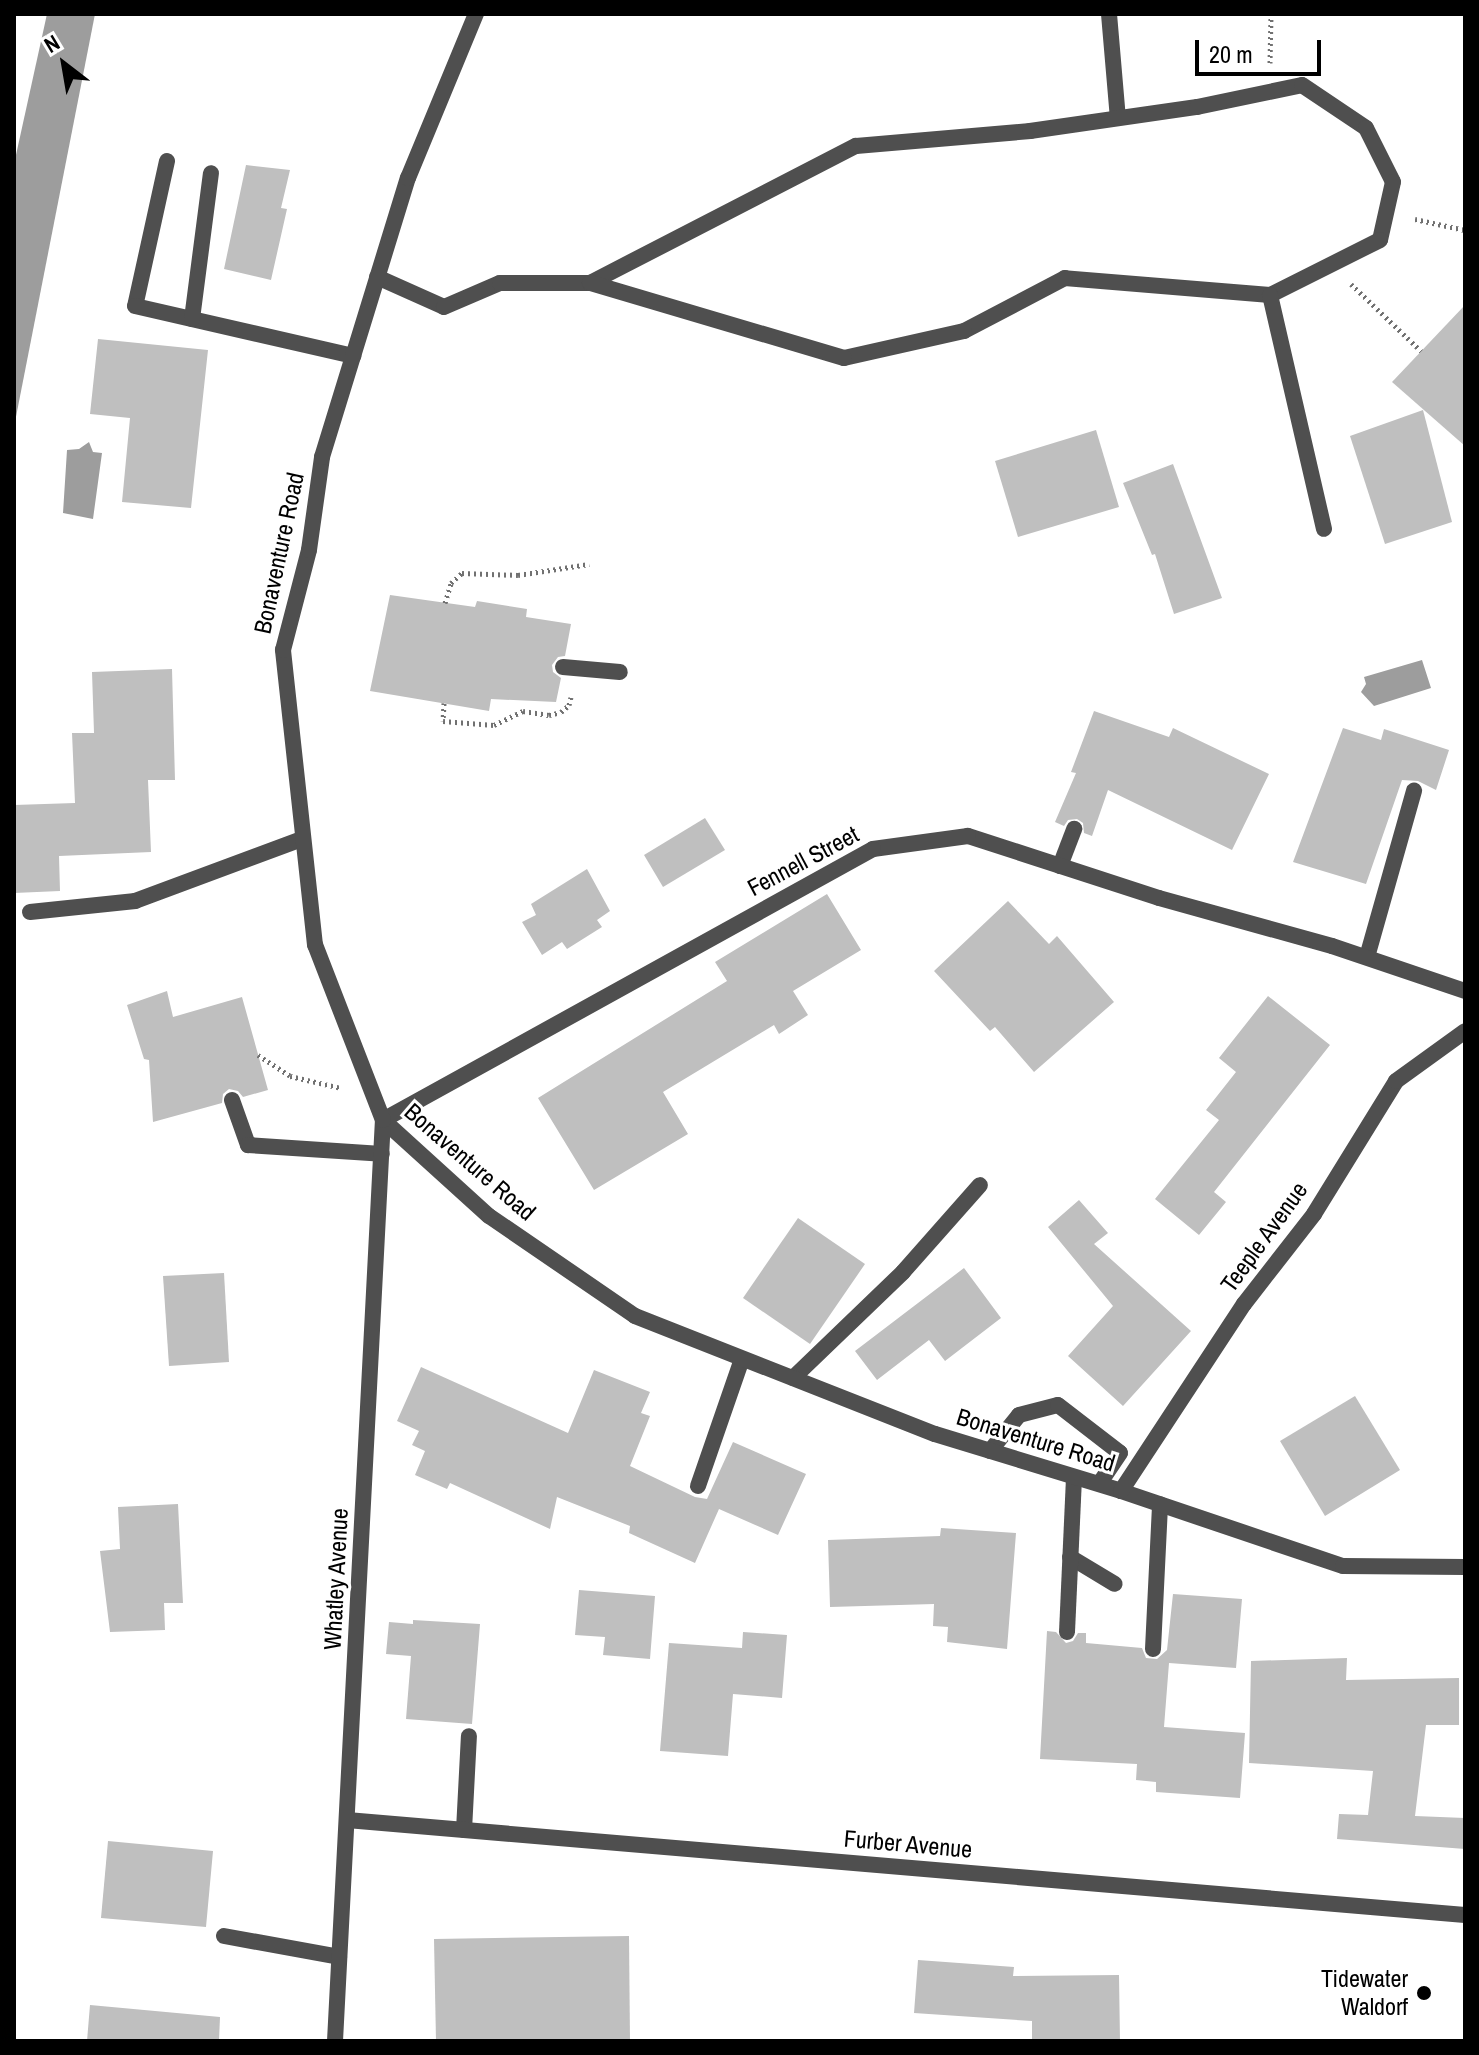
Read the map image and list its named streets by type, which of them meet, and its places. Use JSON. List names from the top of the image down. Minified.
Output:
{"streets":{"street":["Bonaventure Road","Fennell Street","Teeple Avenue","Whatley Avenue","Furber Avenue"]},"crossings":[["Bonaventure Road","Fennell Street"],["Bonaventure Road","Teeple Avenue"],["Bonaventure Road","Whatley Avenue"],["Fennell Street","Whatley Avenue"],["Whatley Avenue","Furber Avenue"]],"places":["Tidewater Waldorf"],"scale_bar":"20 m","north":"top left"}
